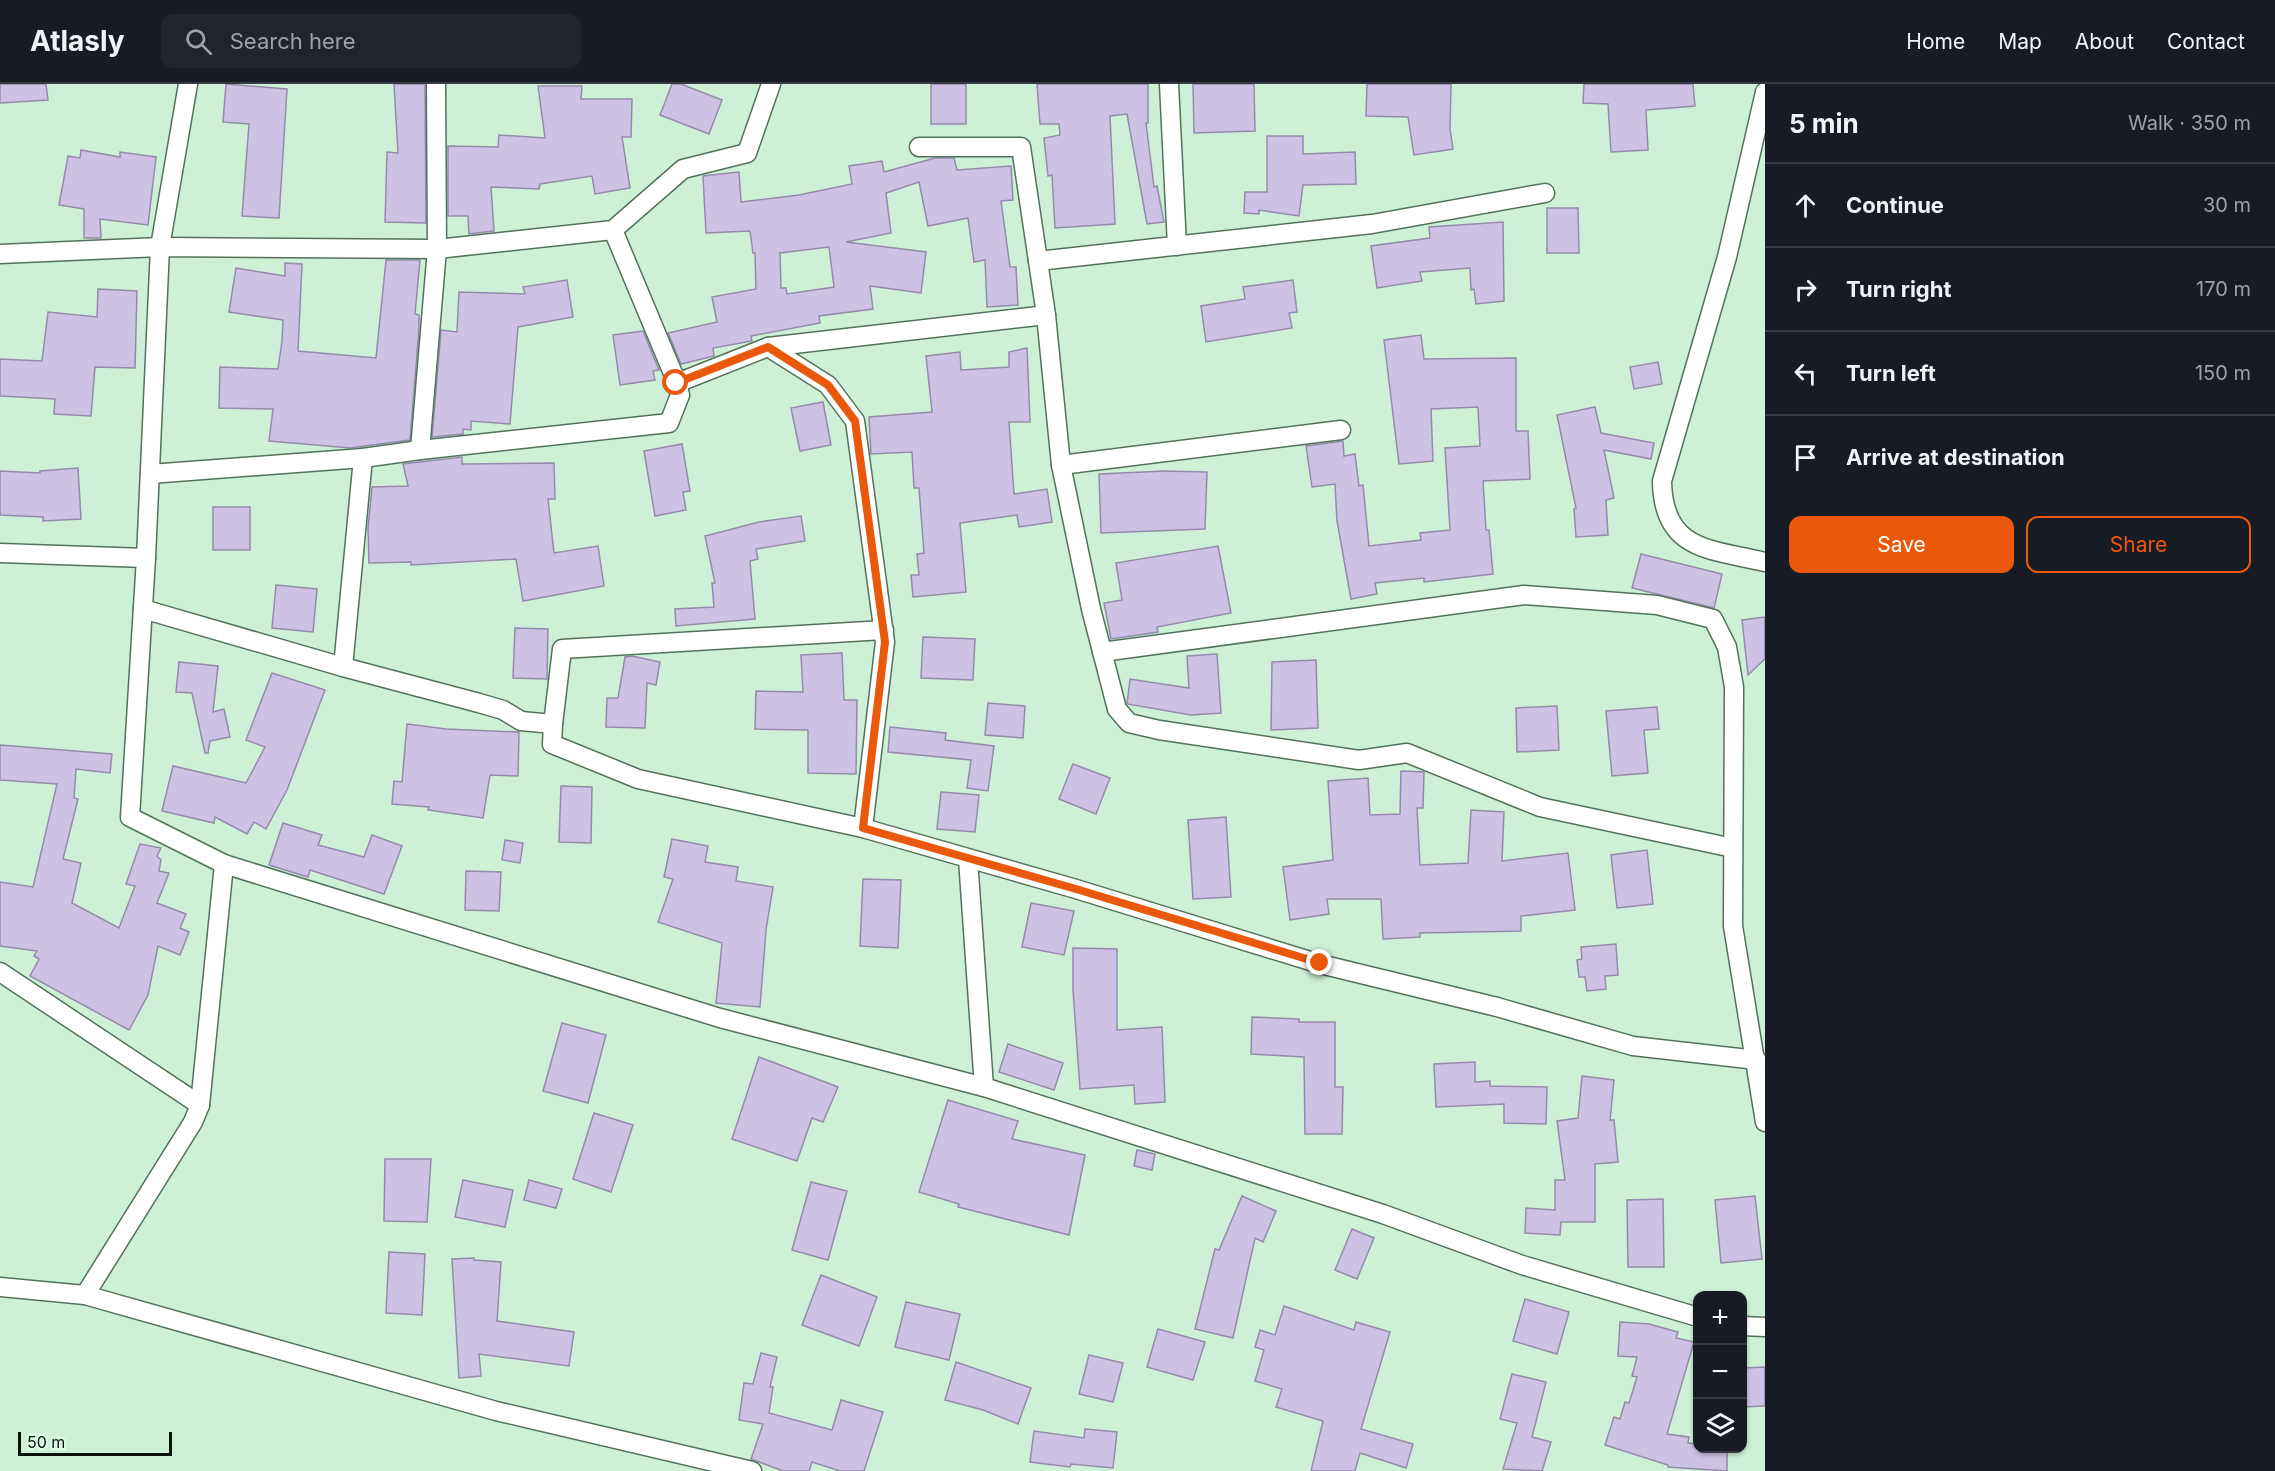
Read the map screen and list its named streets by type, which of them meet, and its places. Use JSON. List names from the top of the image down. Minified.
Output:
{"scale_bar":"50 m","page":{"header":"Atlasly","search":"Search here","nav":["Home","Map","About","Contact"],"heading":["5 min","Walk · 350 m"],"list":[["Continue","30 m"],["Turn right","170 m"],["Turn left","150 m"],"Arrive at destination"],"buttons":["Save","Share"],"map_buttons":["+","−"],"scale":"50 m"}}
